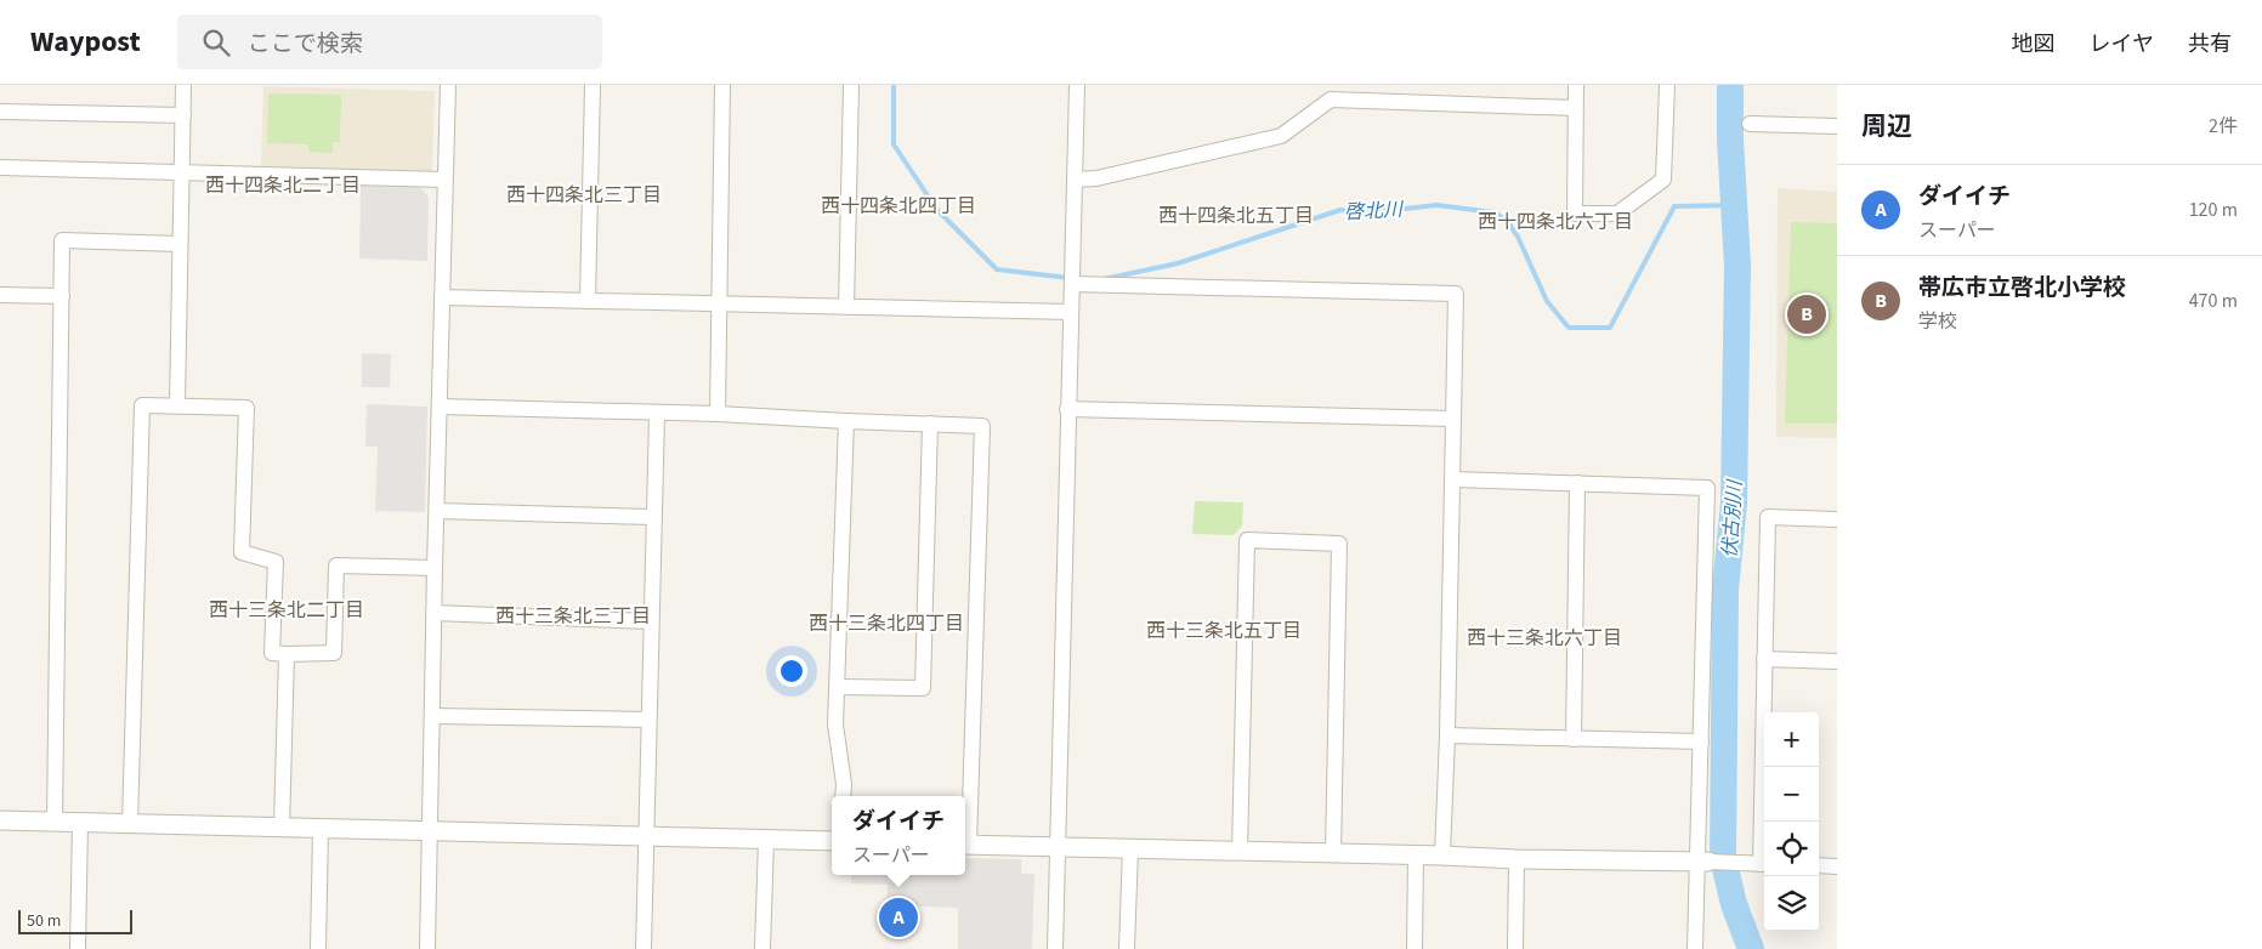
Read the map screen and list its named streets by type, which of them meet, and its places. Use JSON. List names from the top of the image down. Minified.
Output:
{"districts":["西十四条北二丁目","西十四条北三丁目","西十四条北四丁目","西十四条北五丁目","西十四条北六丁目","西十三条北二丁目","西十三条北三丁目","西十三条北四丁目","西十三条北五丁目","西十三条北六丁目"],"water":["啓北川","伏古別川"],"scale_bar":"50 m","page":{"header":"Waypost","search":"ここで検索","nav":["地図","レイヤ","共有"],"heading":["周辺","2件"],"list":[{"mark":"A","name":"ダイイチ","note":"スーパー","value":"120 m"},{"mark":"B","name":"帯広市立啓北小学校","note":"学校","value":"470 m"}],"pins":["B","A"],"map_buttons":["+","−"],"popup":["ダイイチ","スーパー"],"scale":"50 m"}}
